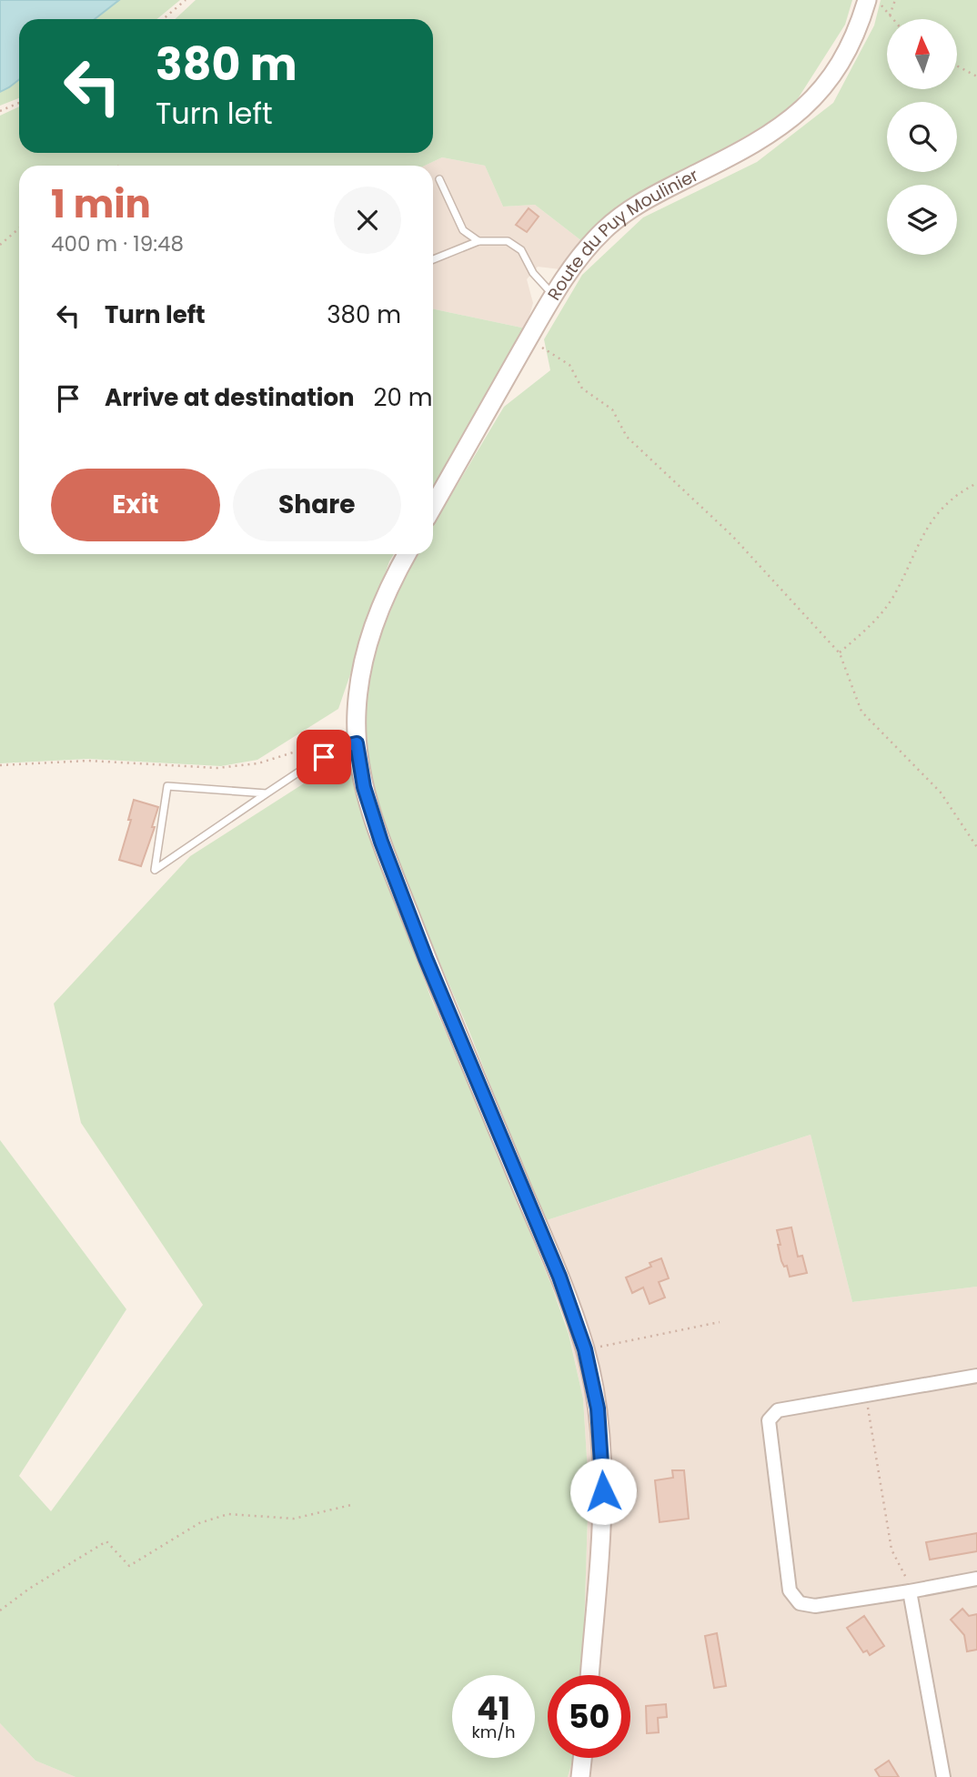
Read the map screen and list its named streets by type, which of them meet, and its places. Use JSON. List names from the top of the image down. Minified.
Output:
{"streets":{"main road":["Route du Puy Moulinier"]},"north":"top","page":{"turn":["380 m","Turn left"],"heading":["1 min","400 m · 19:48"],"list":[{"name":"Turn left","value":"380 m"},{"name":"Arrive at destination","value":"20 m"}],"buttons":["Exit","Share"],"speed":"41 km/h","limit":"50"}}
